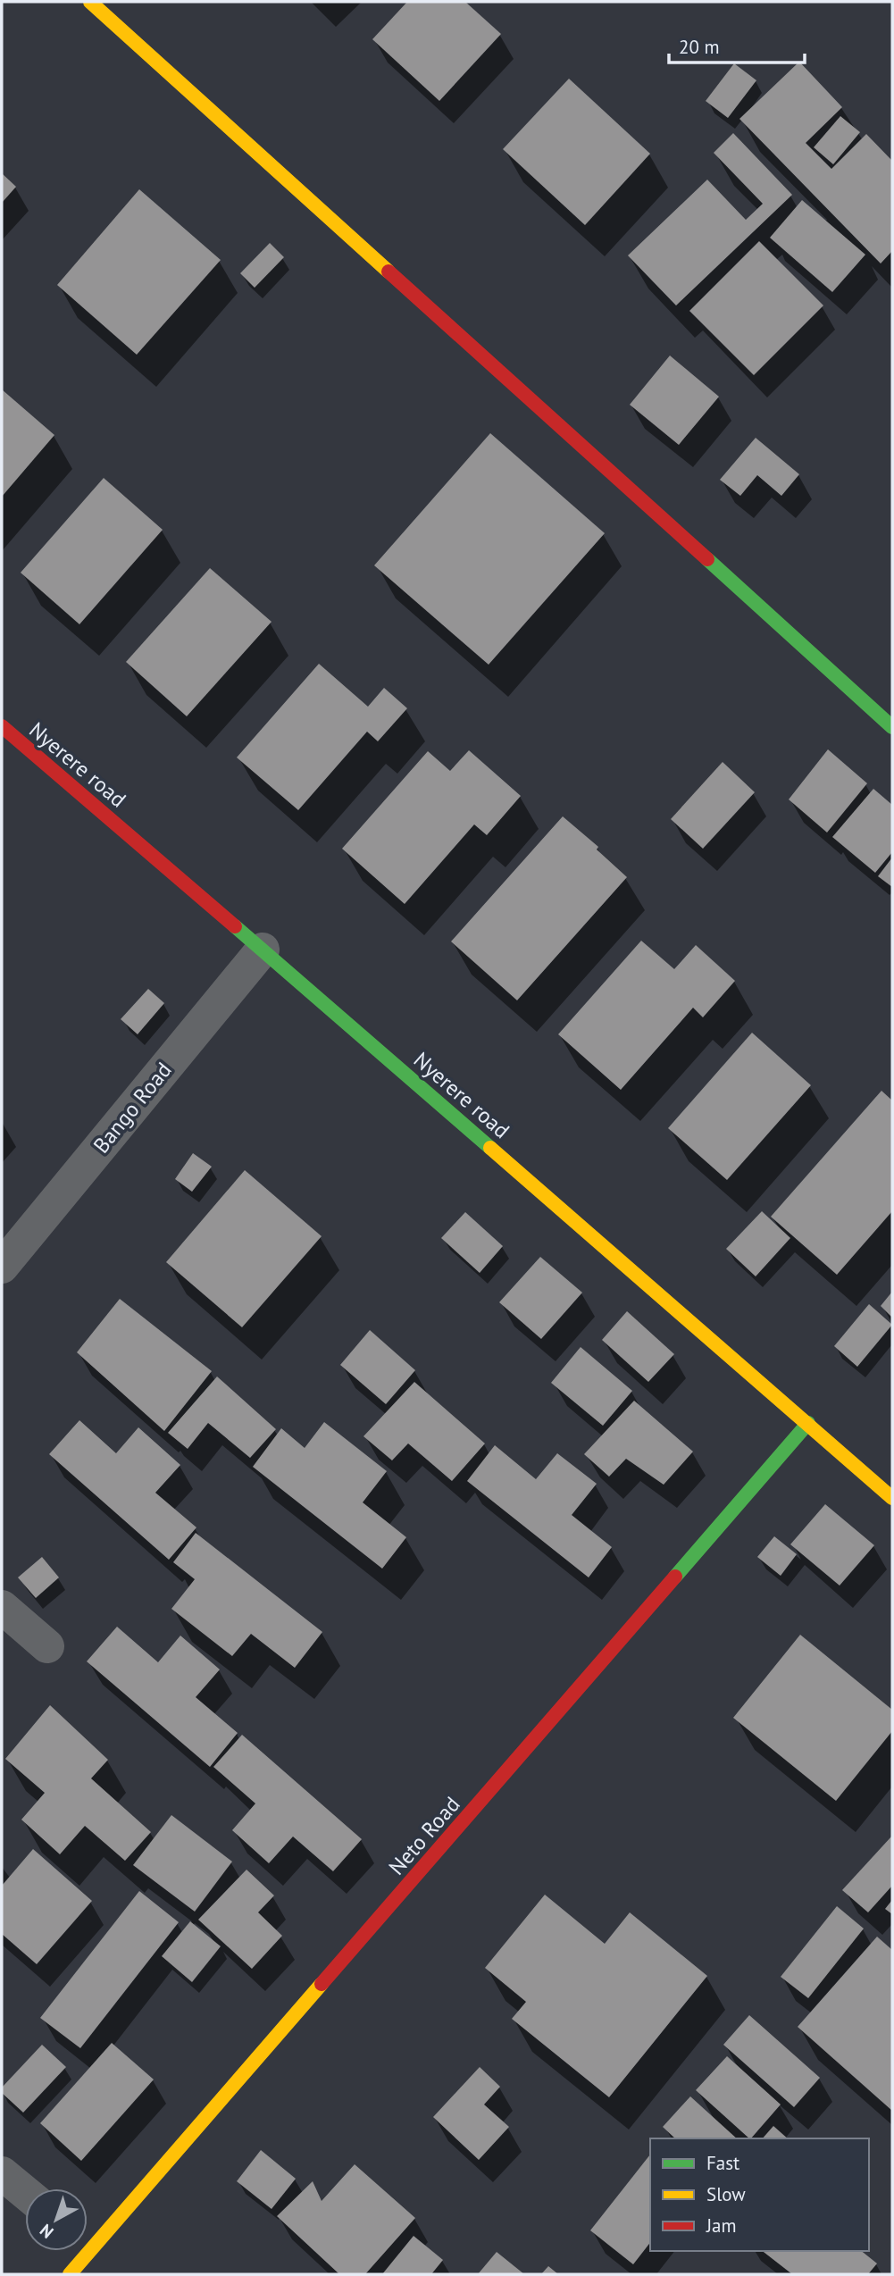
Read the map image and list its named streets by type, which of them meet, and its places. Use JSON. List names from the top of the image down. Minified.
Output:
{"streets":{"street":["Nyerere road","Bango Road","Neto Road"]},"crossings":[["Nyerere road","Bango Road"],["Nyerere road","Neto Road"]],"legend":["Fast","Slow","Jam"],"scale_bar":"20 m","north":"bottom left"}
